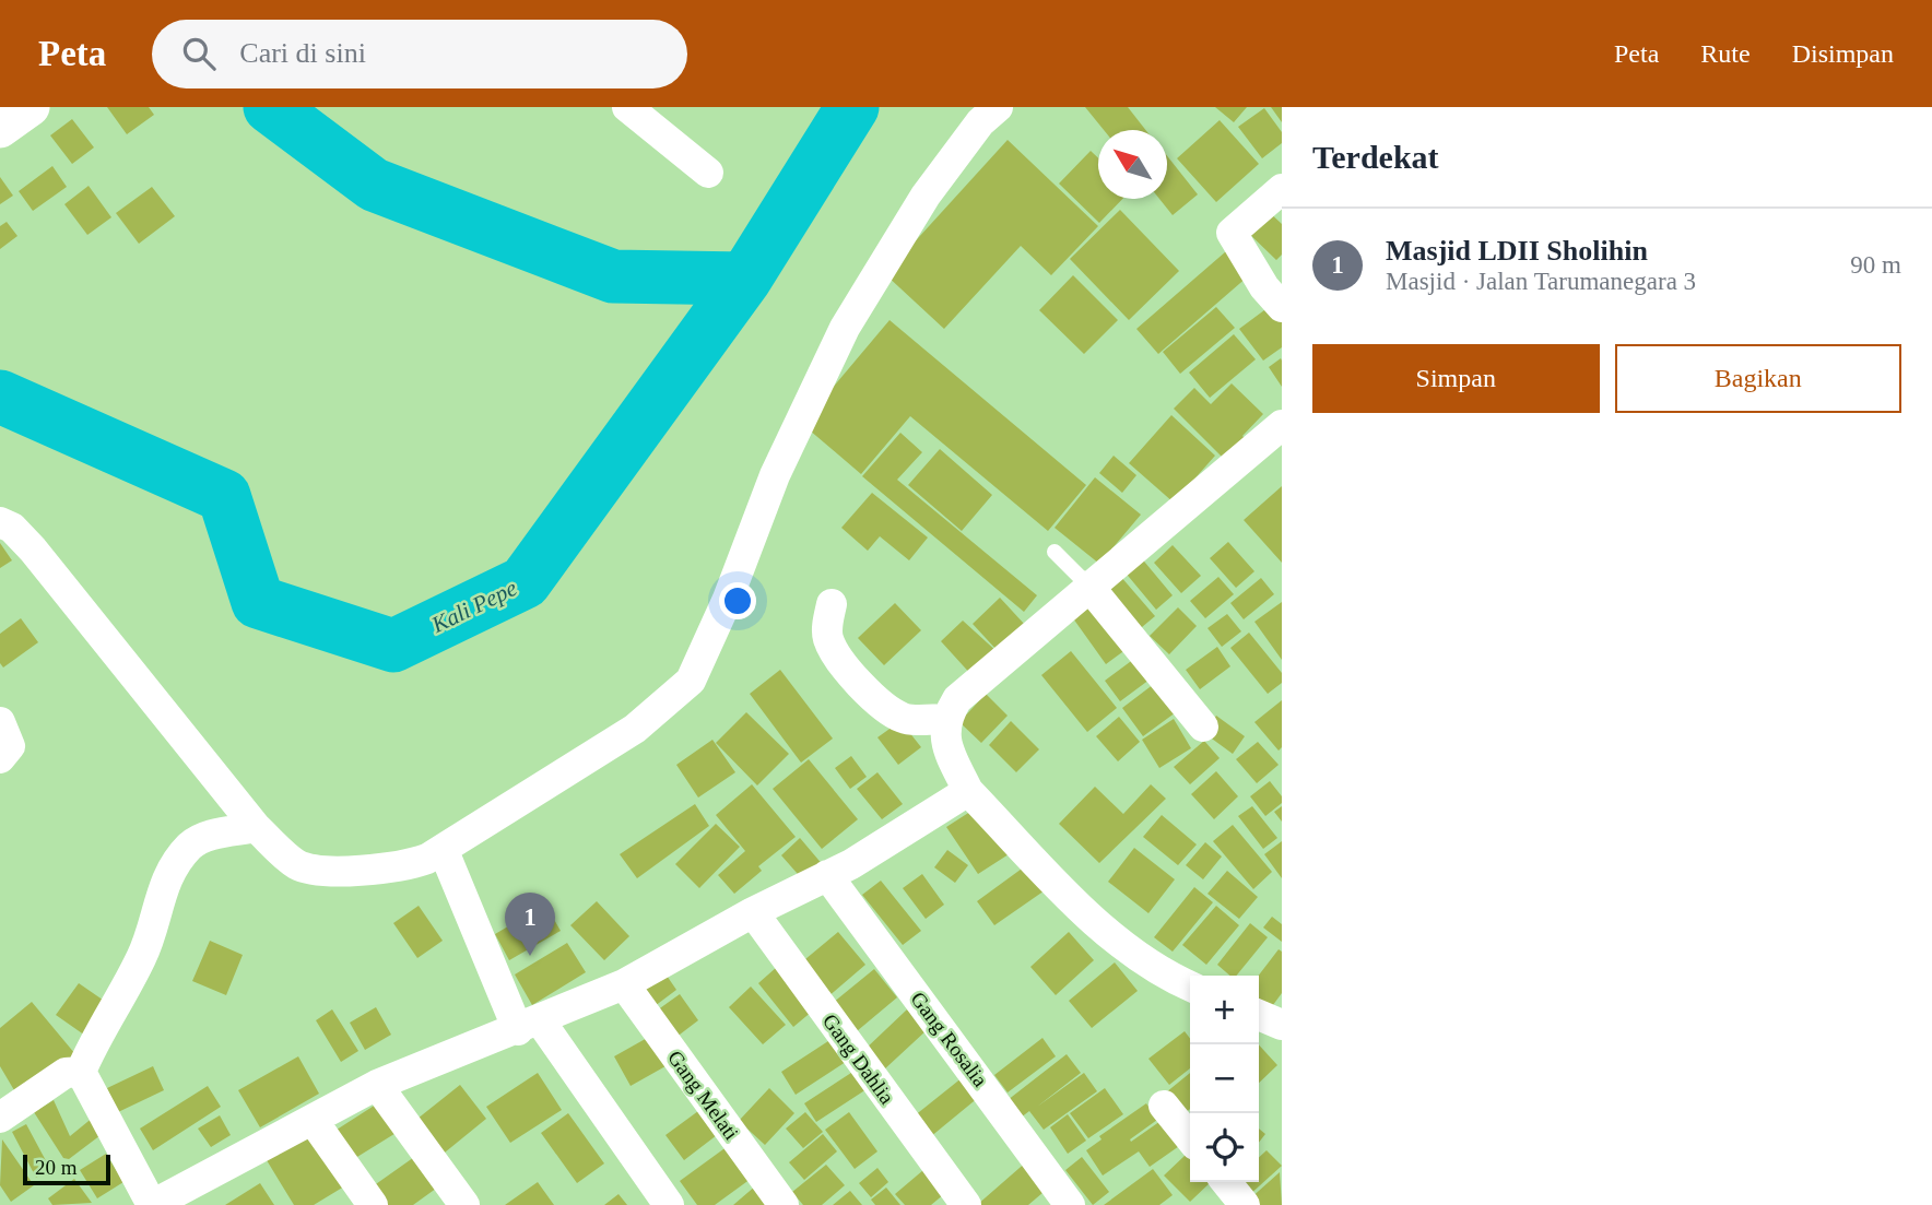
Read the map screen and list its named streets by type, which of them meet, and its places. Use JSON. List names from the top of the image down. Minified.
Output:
{"streets":{"street":["Gang Rosalia","Gang Dahlia","Gang Melati"]},"water":["Kali Pepe"],"scale_bar":"20 m","north":"top left","page":{"header":"Peta","search":"Cari di sini","nav":["Peta","Rute","Disimpan"],"heading":"Terdekat","list":[{"mark":"1","name":"Masjid LDII Sholihin","note":"Masjid · Jalan Tarumanegara 3","value":"90 m"}],"buttons":["Simpan","Bagikan"],"pins":"1","map_buttons":["+","−"],"scale":"20 m"}}
